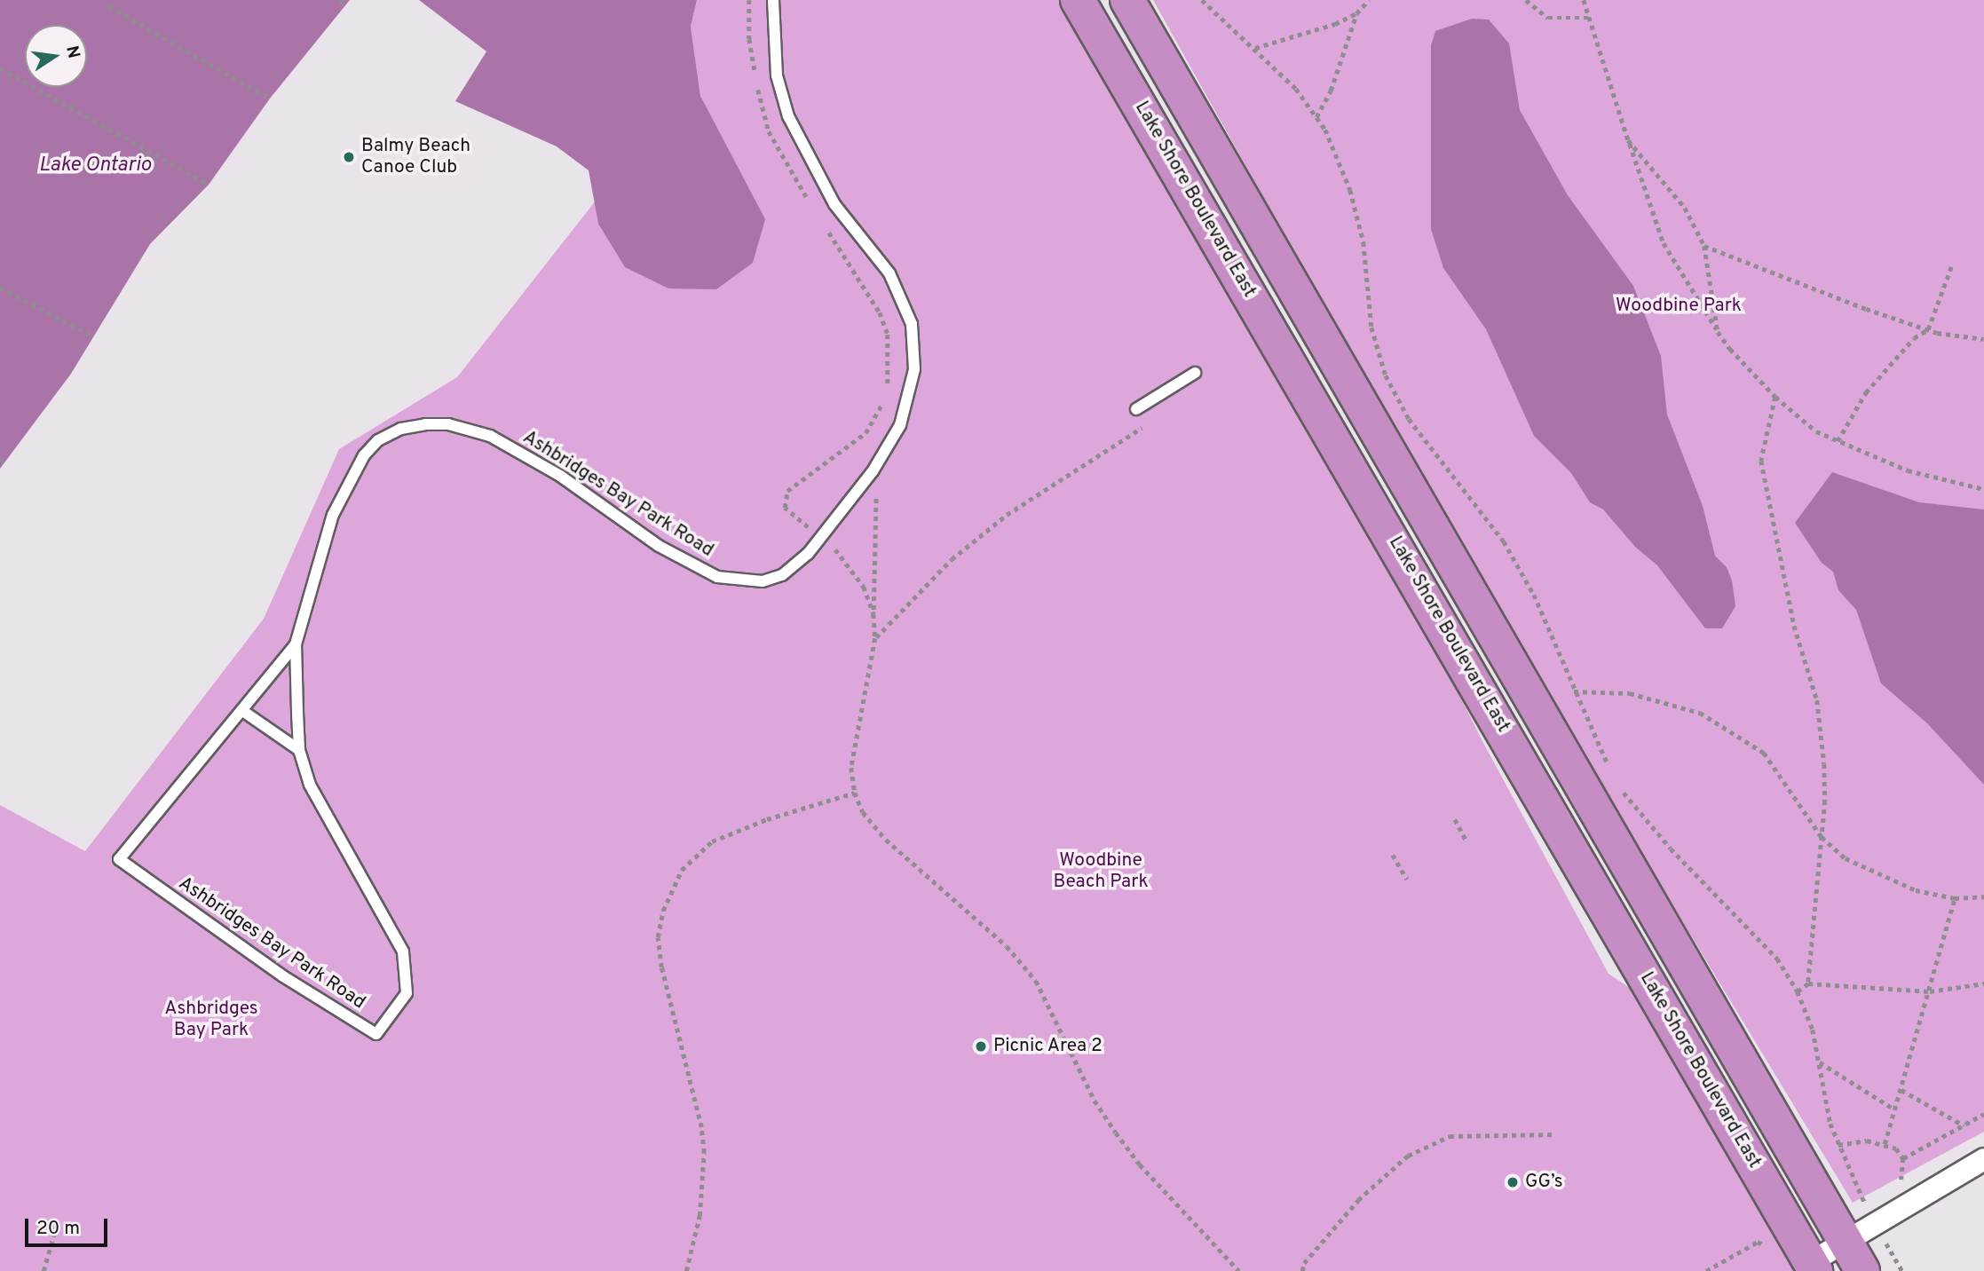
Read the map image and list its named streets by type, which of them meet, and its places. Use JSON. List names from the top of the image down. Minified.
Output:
{"streets":{"highway":["Lake Shore Boulevard East"],"lane":["Ashbridges Bay Park Road"]},"water":["Lake Ontario"],"parks":["Woodbine Park","Woodbine Beach Park","Ashbridges Bay Park"],"places":["Balmy Beach Canoe Club","Picnic Area 2","GG’s"],"scale_bar":"20 m","north":"right"}
